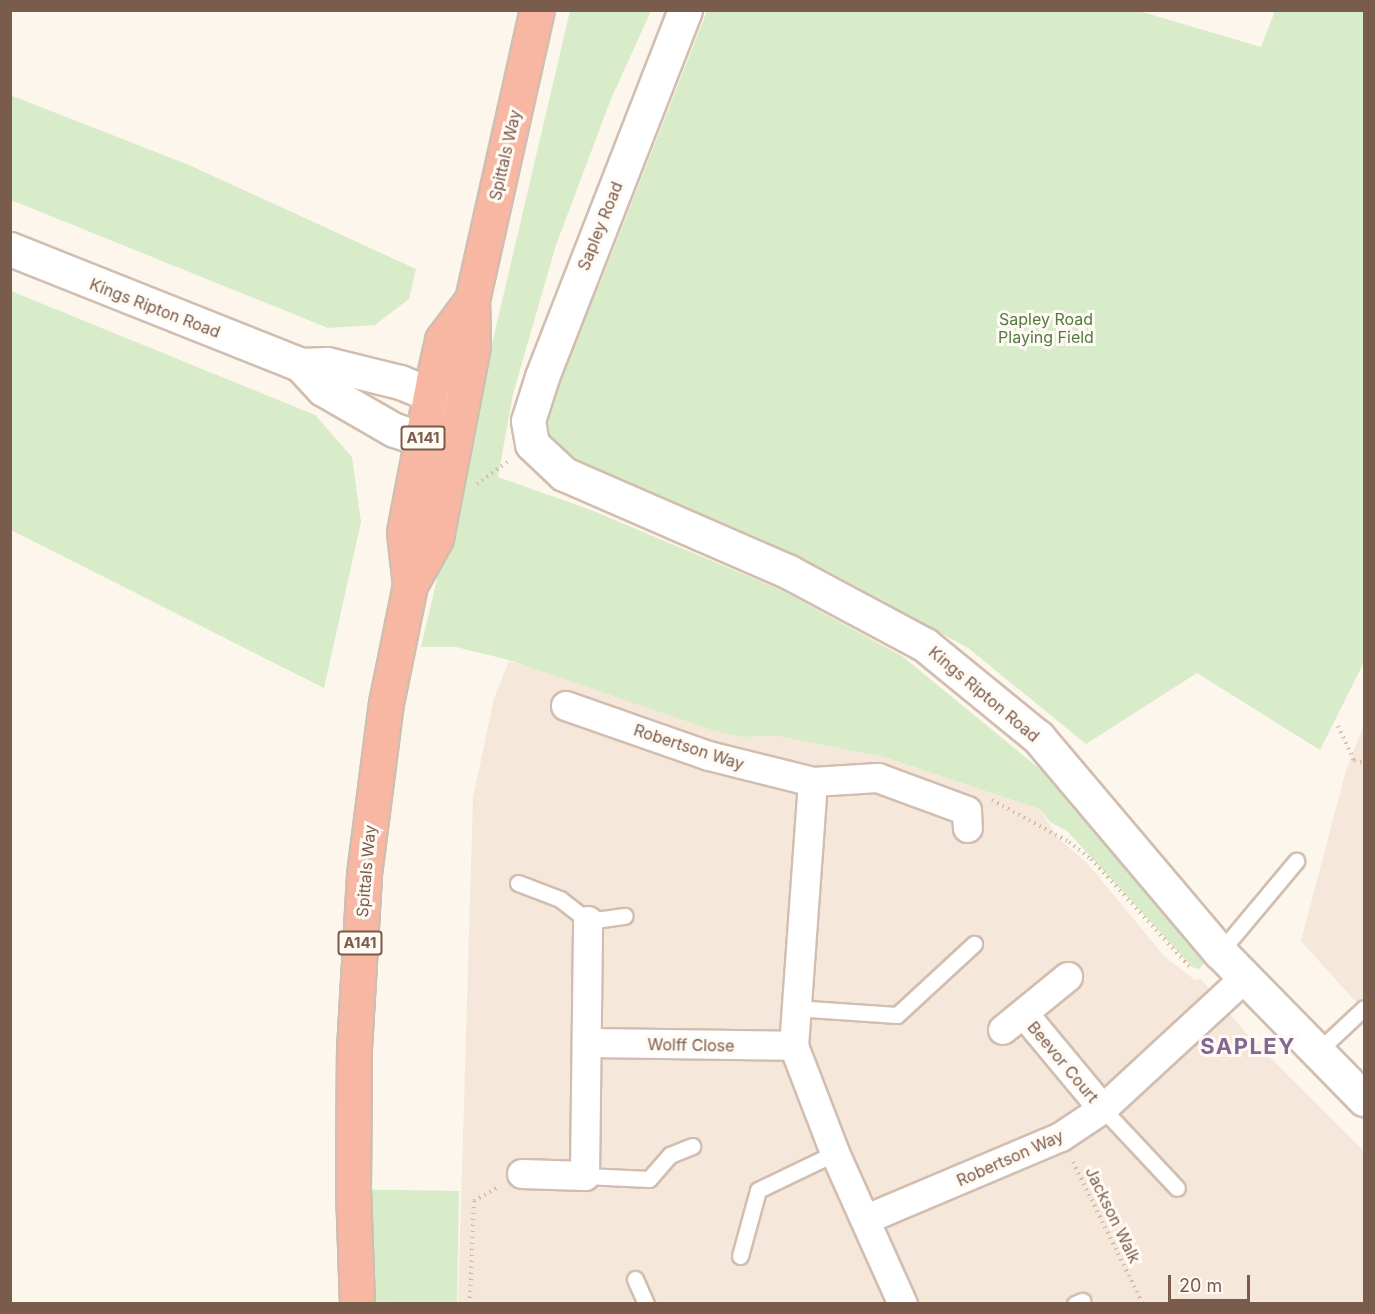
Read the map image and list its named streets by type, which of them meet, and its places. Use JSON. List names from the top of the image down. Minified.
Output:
{"streets":{"highway":["Spittals Way","A141"],"street":["Sapley Road","Kings Ripton Road","Robertson Way","Wolff Close","Beevor Court"],"path":["Jackson Walk"]},"crossings":[["Spittals Way","Kings Ripton Road"],["Sapley Road","Kings Ripton Road"],["Kings Ripton Road","Robertson Way"],["Robertson Way","Beevor Court"],["Robertson Way","Jackson Walk"]],"districts":["SAPLEY"],"parks":["Sapley Road Playing Field"],"scale_bar":"20 m"}
